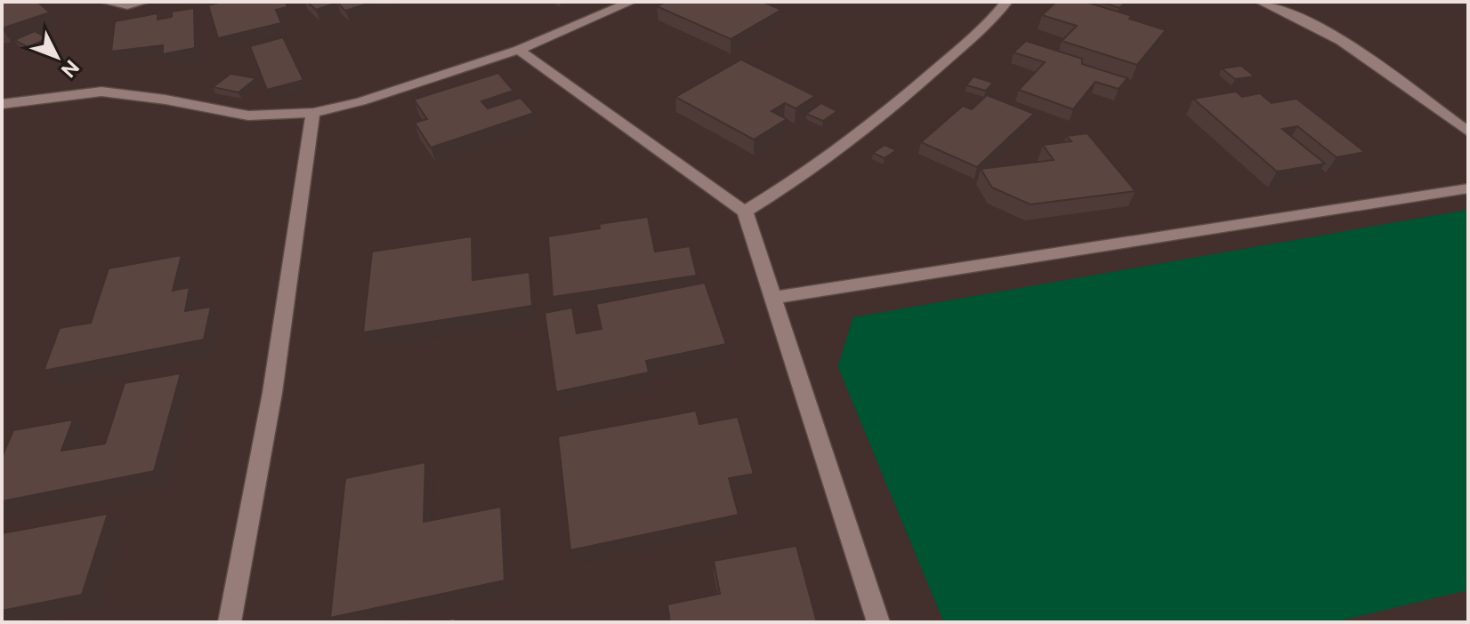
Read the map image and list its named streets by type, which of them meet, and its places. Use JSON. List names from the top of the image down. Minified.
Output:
{"north":"bottom right"}
